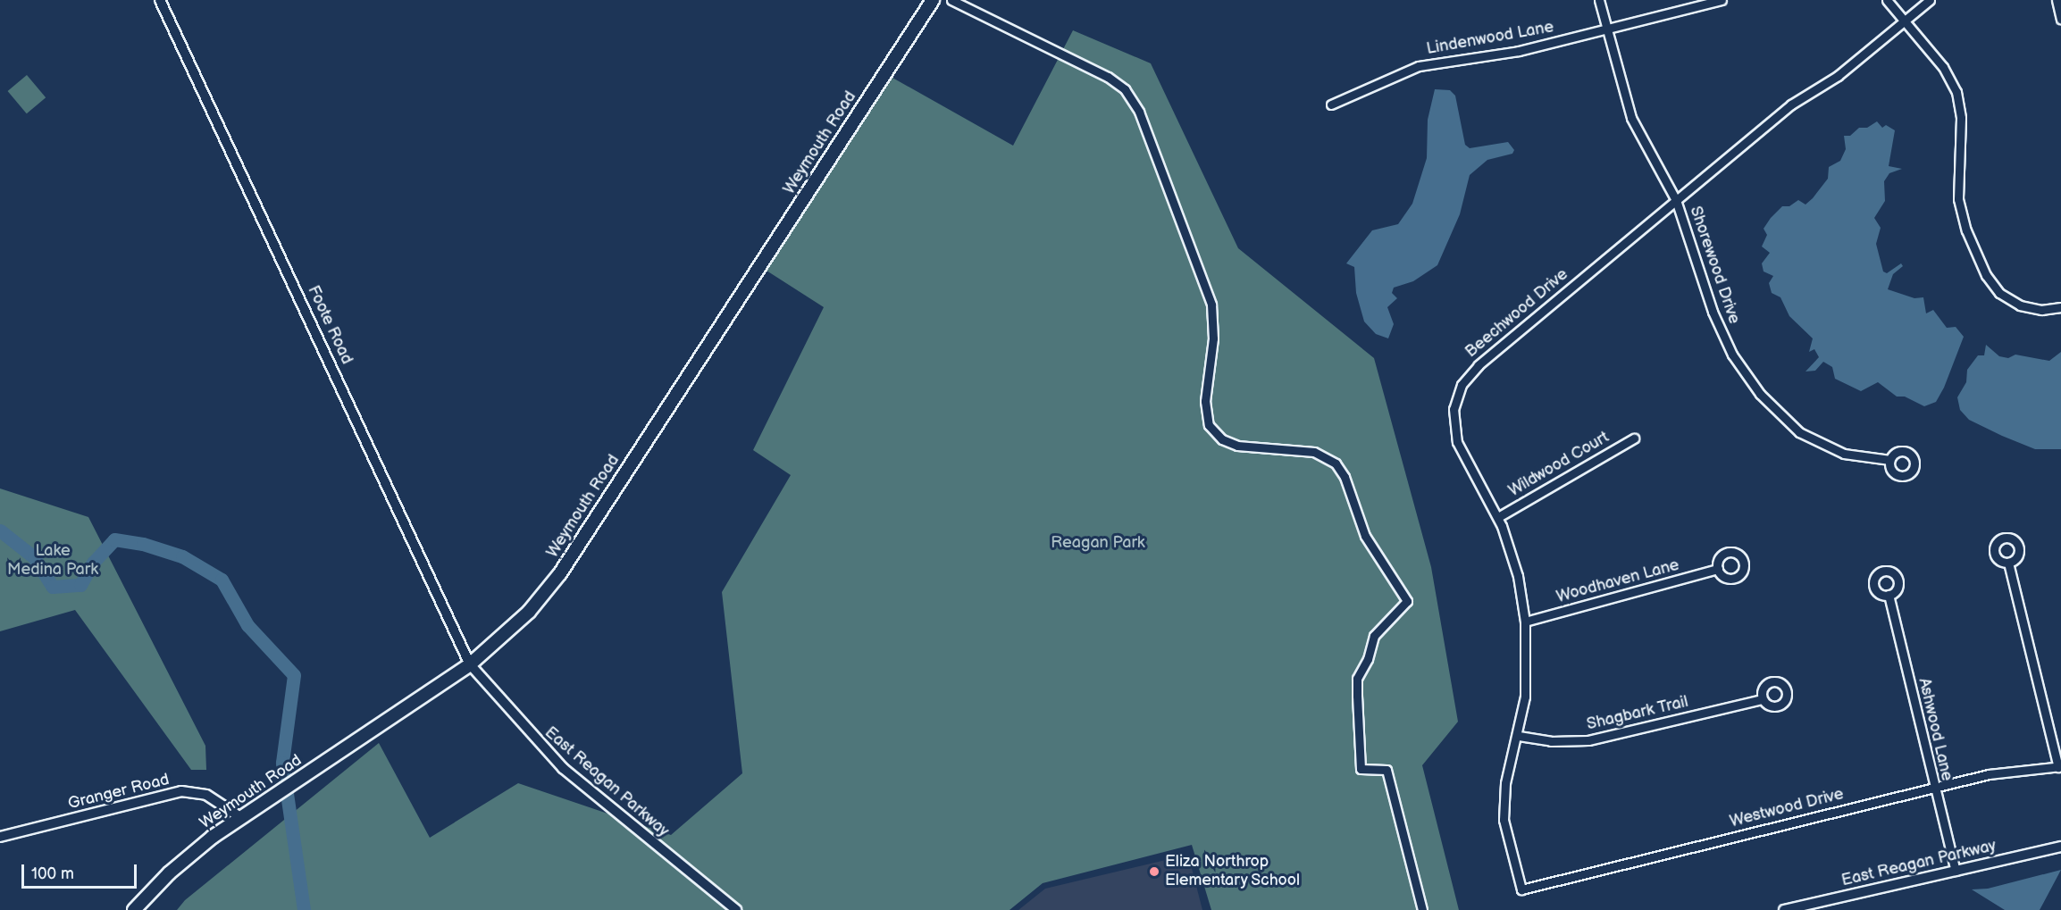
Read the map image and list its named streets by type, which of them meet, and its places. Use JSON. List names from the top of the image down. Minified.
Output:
{"streets":{"main road":["Weymouth Road"],"street":["Lindenwood Lane","Shorewood Drive","Beechwood Drive","Foote Road","Wildwood Court","Woodhaven Lane","Shagbark Trail","Ashwood Lane","East Reagan Parkway","Granger Road","Westwood Drive"]},"crossings":[["Lindenwood Lane","Shorewood Drive"],["Weymouth Road","Foote Road"],["Weymouth Road","East Reagan Parkway"],["Weymouth Road","Granger Road"],["Shorewood Drive","Beechwood Drive"],["Beechwood Drive","Wildwood Court"],["Beechwood Drive","Woodhaven Lane"],["Beechwood Drive","Shagbark Trail"],["Beechwood Drive","Westwood Drive"],["Foote Road","East Reagan Parkway"],["Ashwood Lane","East Reagan Parkway"],["Ashwood Lane","Westwood Drive"]],"parks":["Reagan Park","Lake Medina Park"],"places":["Eliza Northrop Elementary School"],"scale_bar":"100 m"}
